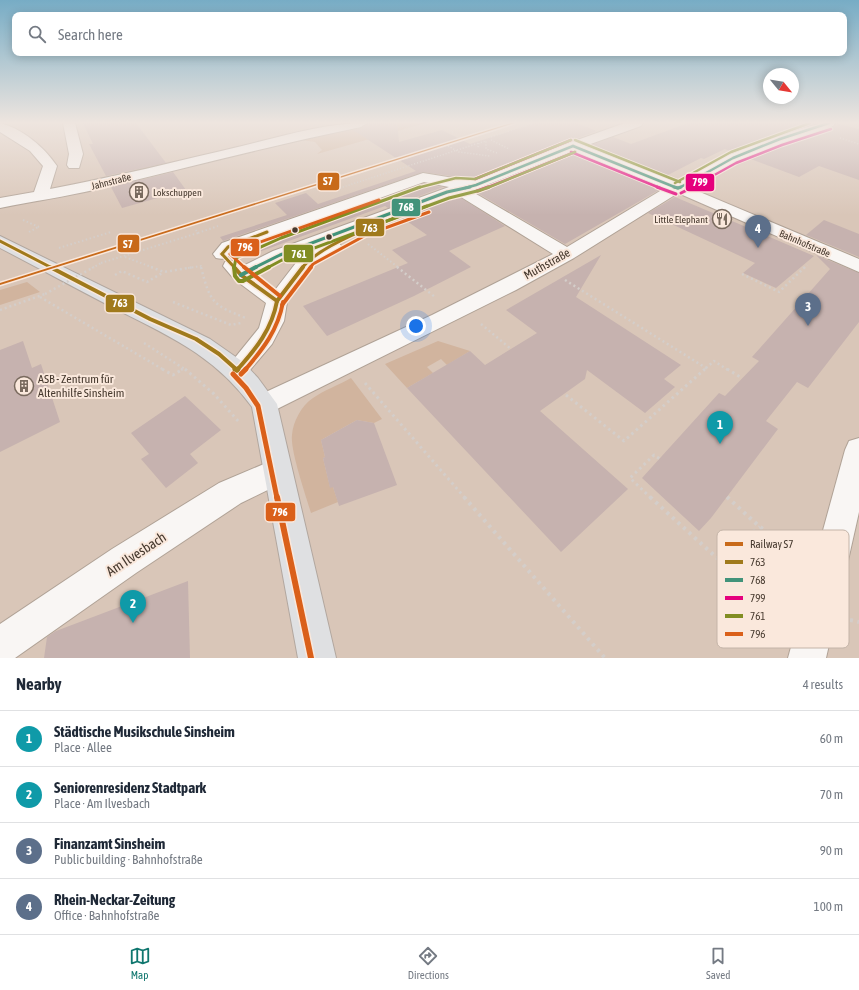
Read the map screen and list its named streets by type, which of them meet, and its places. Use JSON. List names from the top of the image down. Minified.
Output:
{"streets":{"street":["Jahnstraße","Bahnhofstraße","Muthstraße","Am Ilvesbach"]},"crossings":[["Bahnhofstraße","Muthstraße"]],"places":{"building":["Lokschuppen","ASB - Zentrum für Altenhilfe Sinsheim"],"restaurant":["Little Elephant"]},"lines":["rail line S7","transit line 768","transit line 799","transit line 761","transit line 796","transit line 763"],"legend":["Railway S7","763","768","799","761","796"],"north":"bottom right","page":{"search":"Search here","pins":["4","3","1","2"],"heading":["Nearby","4 results"],"list":[{"mark":"1","name":"Städtische Musikschule Sinsheim","note":"Place · Allee","value":"60 m"},{"mark":"2","name":"Seniorenresidenz Stadtpark","note":"Place · Am Ilvesbach","value":"70 m"},{"mark":"3","name":"Finanzamt Sinsheim","note":"Public building · Bahnhofstraße","value":"90 m"},{"mark":"4","name":"Rhein-Neckar-Zeitung","note":"Office · Bahnhofstraße","value":"100 m"}],"nav":["Map","Directions","Saved"]}}
